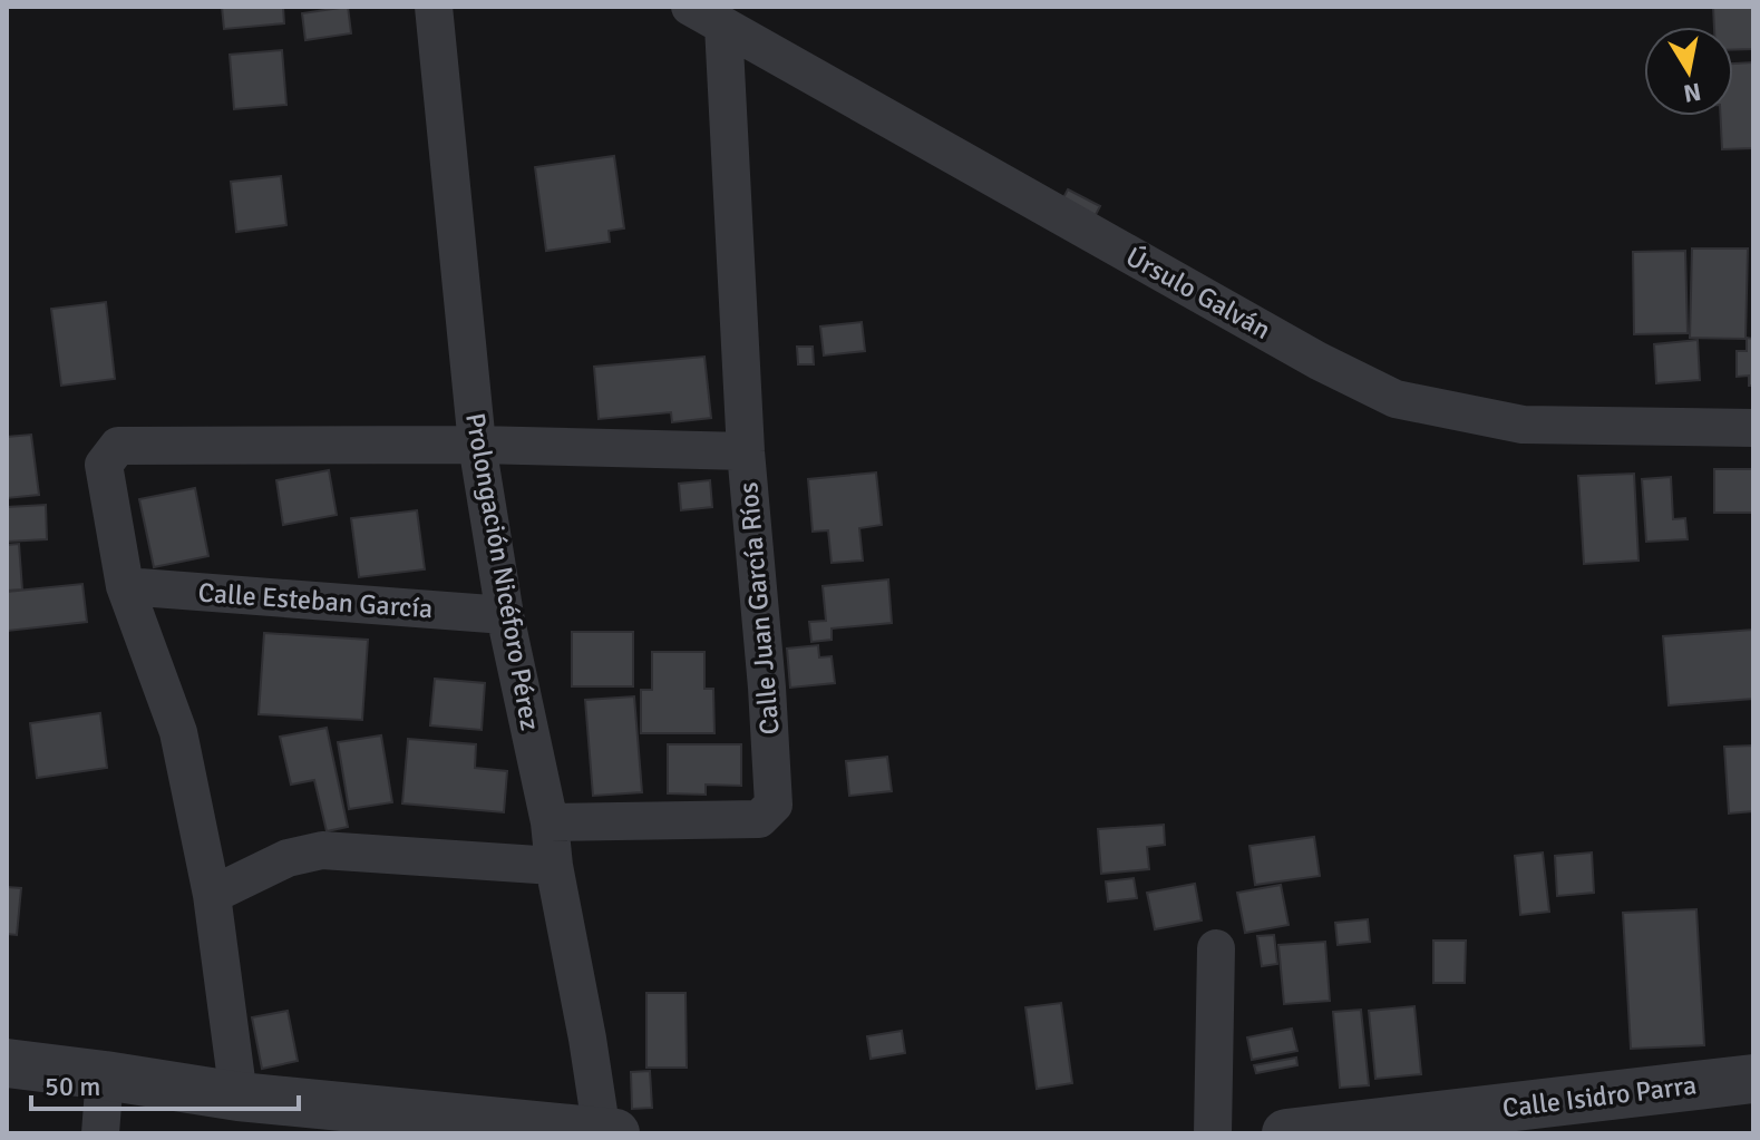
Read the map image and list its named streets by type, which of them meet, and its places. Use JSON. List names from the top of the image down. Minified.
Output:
{"streets":{"street":["Úrsulo Galván","Prolongación Nicéforo Pérez","Calle Esteban García","Calle Juan García Ríos","Calle Isidro Parra"]},"crossings":[["Prolongación Nicéforo Pérez","Calle Esteban García"],["Prolongación Nicéforo Pérez","Calle Juan García Ríos"],["Calle Esteban García","Calle Juan García Ríos"]],"scale_bar":"50 m","north":"bottom"}
